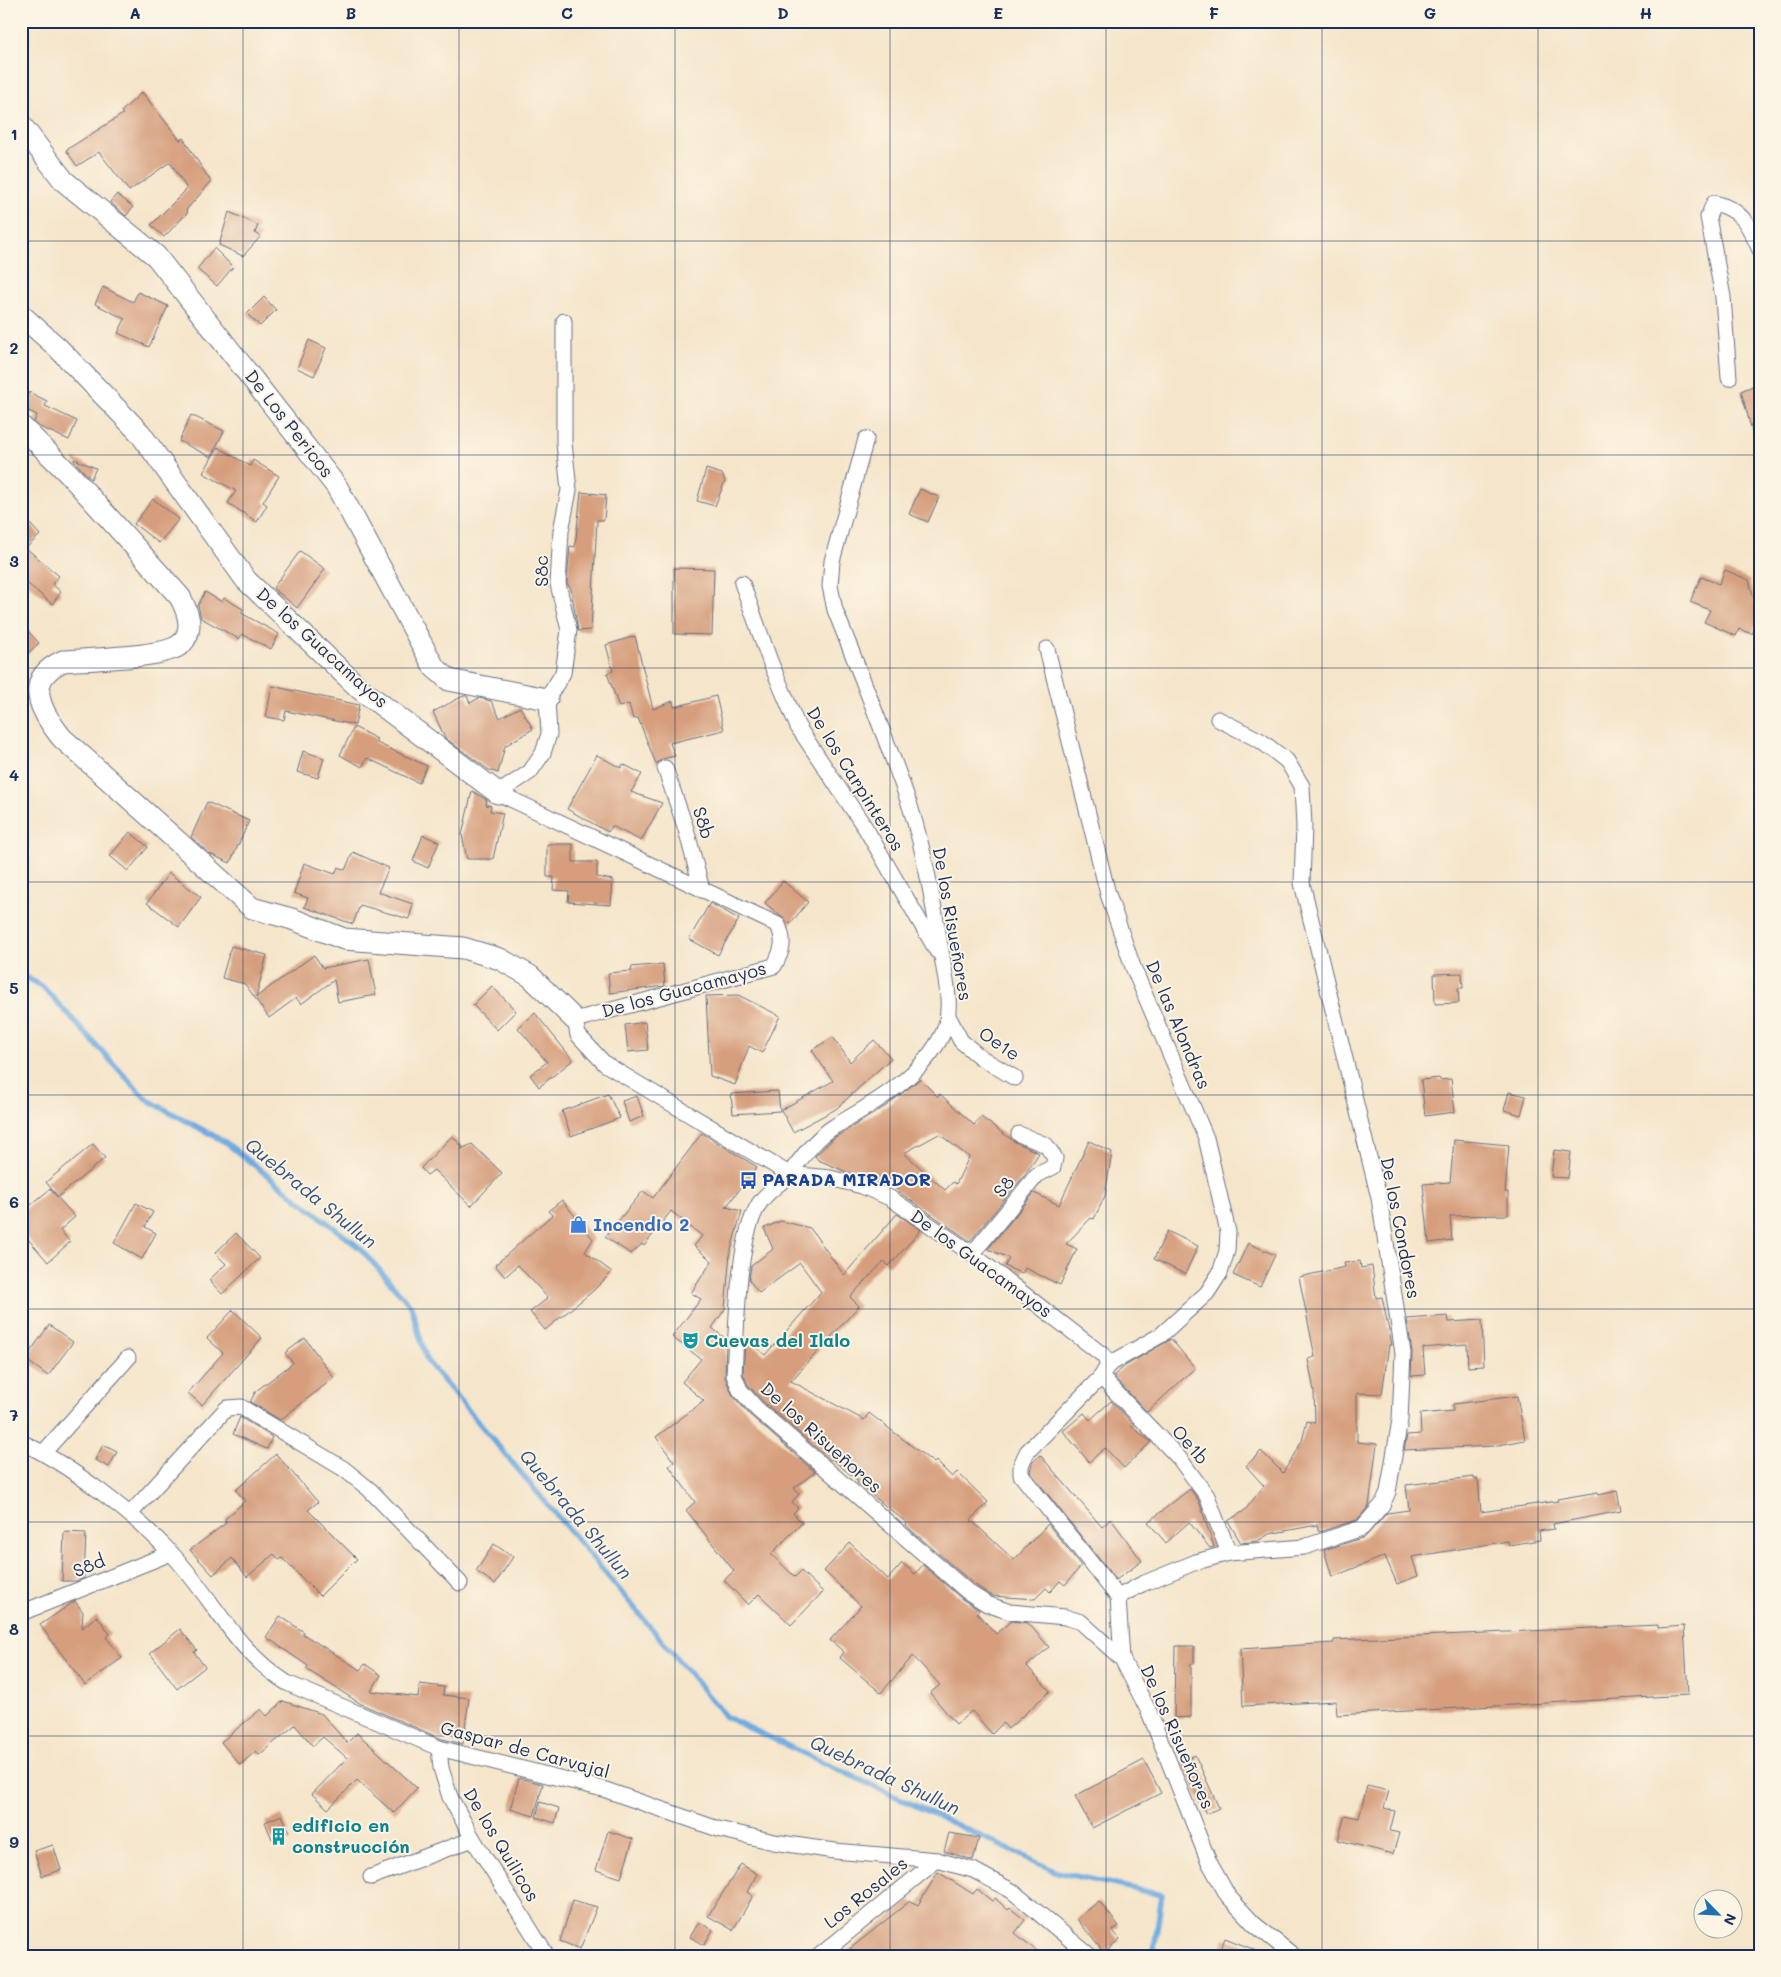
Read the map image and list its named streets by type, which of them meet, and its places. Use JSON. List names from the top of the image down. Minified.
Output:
{"streets":{"street":["De Los Pericos","S8c","De los Guacamayos","De los Carpinteros","S8b","De los Risueñores","De las Alondras","Oe1e","S8","De los Condores","Oe1b","S8d","Gaspar de Carvajal","De los Quilicos","Los Rosales"]},"crossings":[["De Los Pericos","S8c"],["De los Guacamayos","S8b"],["De los Guacamayos","De los Risueñores"],["De los Guacamayos","De las Alondras"],["De los Guacamayos","S8"],["De los Guacamayos","Oe1b"],["De los Carpinteros","De los Risueñores"],["De los Risueñores","Oe1e"],["De las Alondras","Oe1b"],["De los Condores","Oe1b"],["S8d","Gaspar de Carvajal"],["Gaspar de Carvajal","De los Quilicos"],["Gaspar de Carvajal","Los Rosales"]],"water":["Quebrada Shullun"],"places":{"bus stop":["PARADA MIRADOR"],"shop":["Incendio 2"],"theatre":["Cuevas del Ilalo"],"building":["edificio en construcción"]},"north":"bottom right","grid":{"columns":["A","B","C","D","E","F","G","H"],"rows":["1","2","3","4","5","6","7","8","9"]}}
